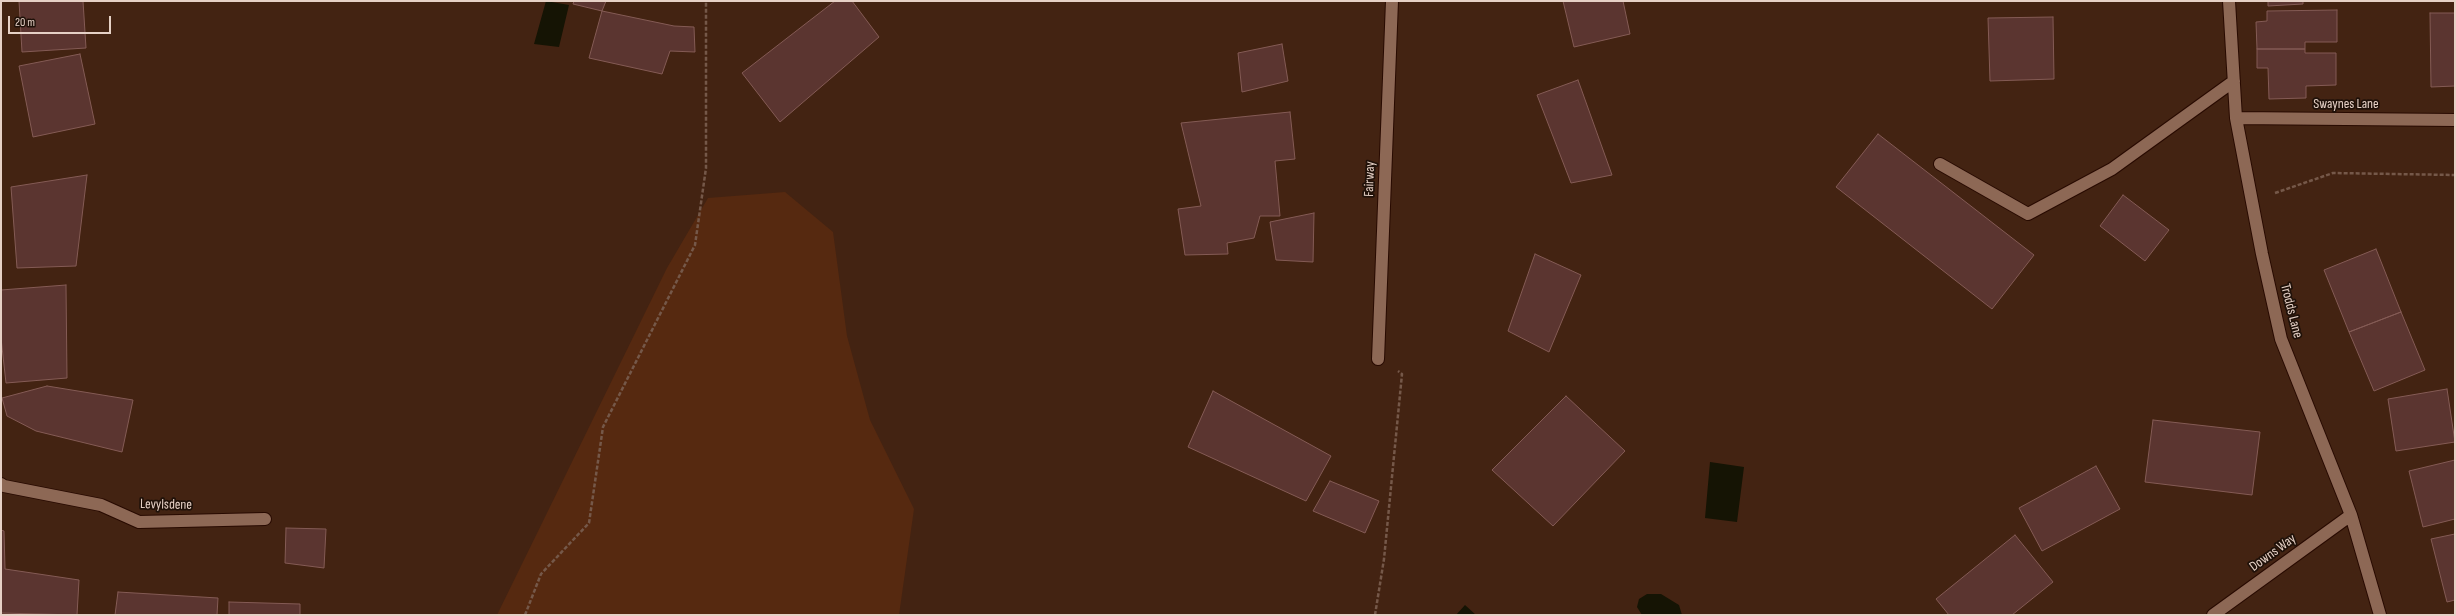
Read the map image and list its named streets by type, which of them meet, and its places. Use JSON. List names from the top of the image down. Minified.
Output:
{"streets":{"street":["Swaynes Lane","Fairway","Trodds Lane","Levylsdene","Downs Way"]},"crossings":[["Swaynes Lane","Trodds Lane"],["Trodds Lane","Downs Way"]],"scale_bar":"20 m"}
